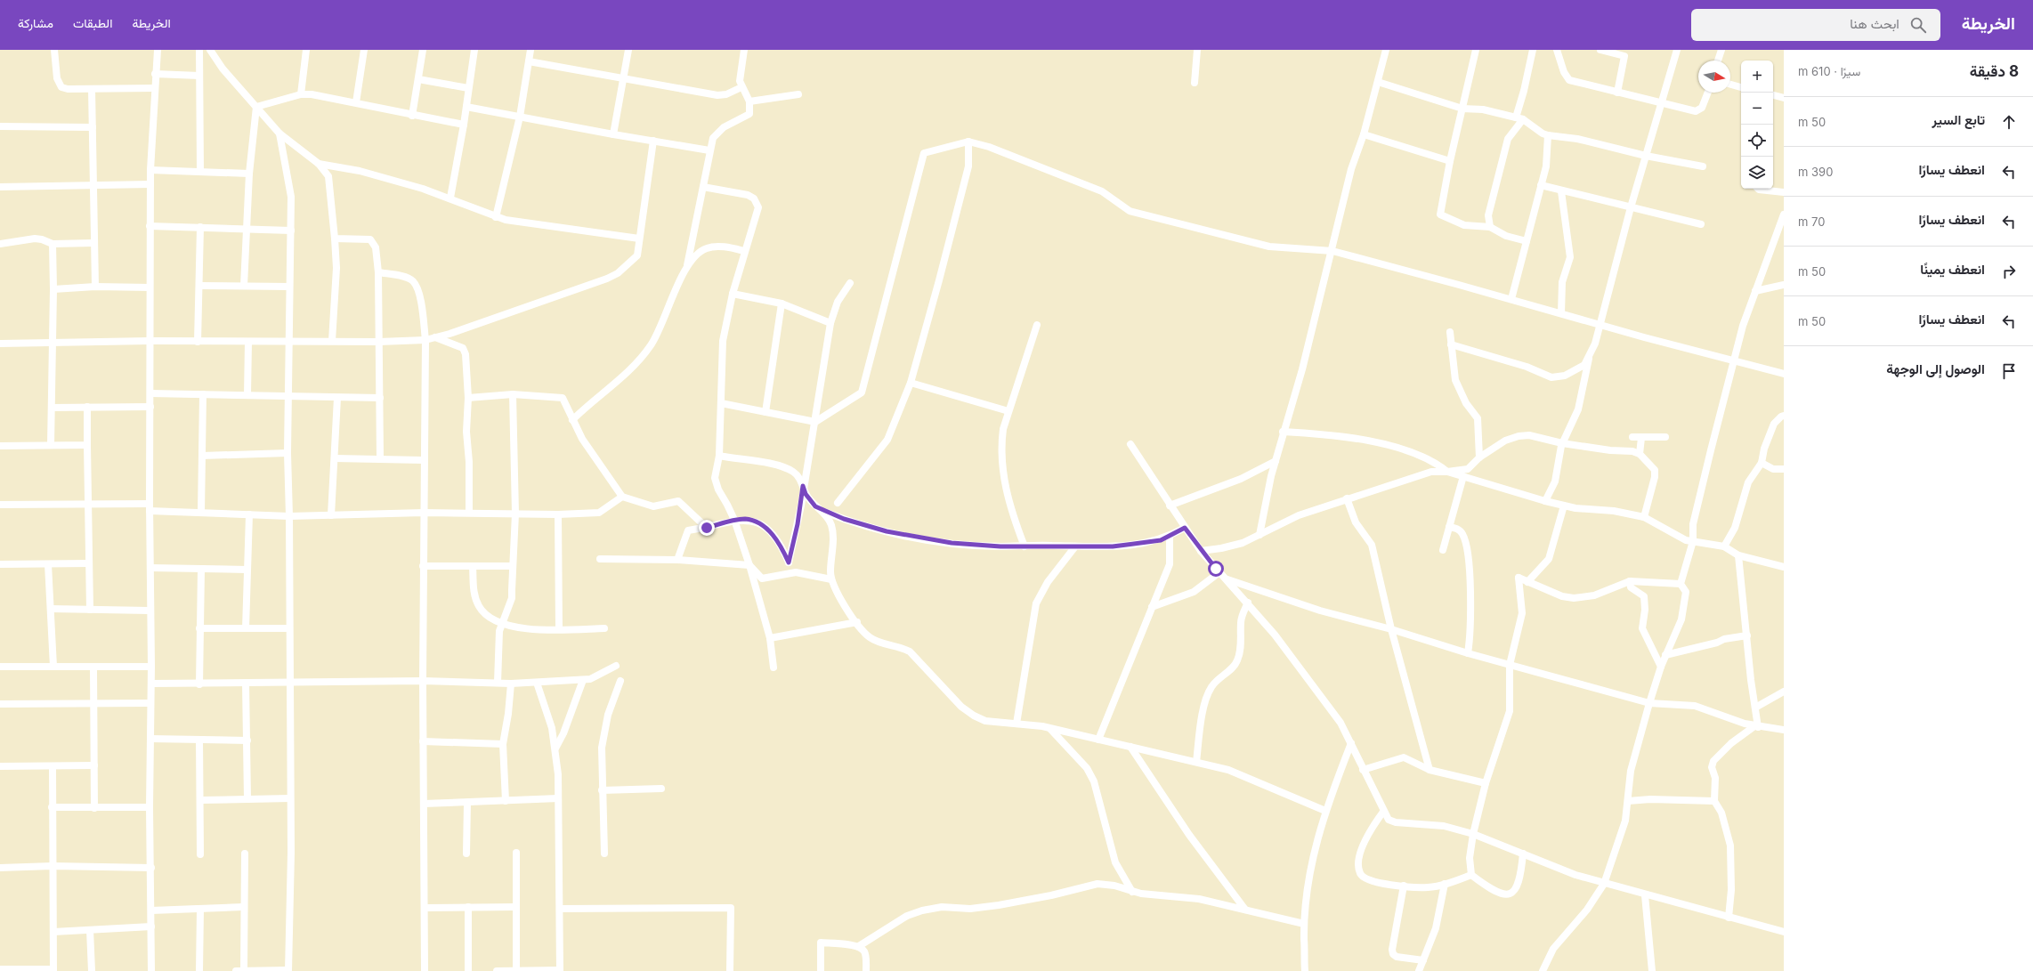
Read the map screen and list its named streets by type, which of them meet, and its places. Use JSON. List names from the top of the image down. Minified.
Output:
{"north":"right","page":{"header":"الخريطة","search":"ابحث هنا","nav":["الخريطة","الطبقات","مشاركة"],"heading":["8 دقيقة","سيرًا · 610 m"],"map_buttons":["+","−"],"list":[["تابع السير","50 m"],["انعطف يسارًا","390 m"],["انعطف يسارًا","70 m"],["انعطف يمينًا","50 m"],["انعطف يسارًا","50 m"],"الوصول إلى الوجهة"]}}
